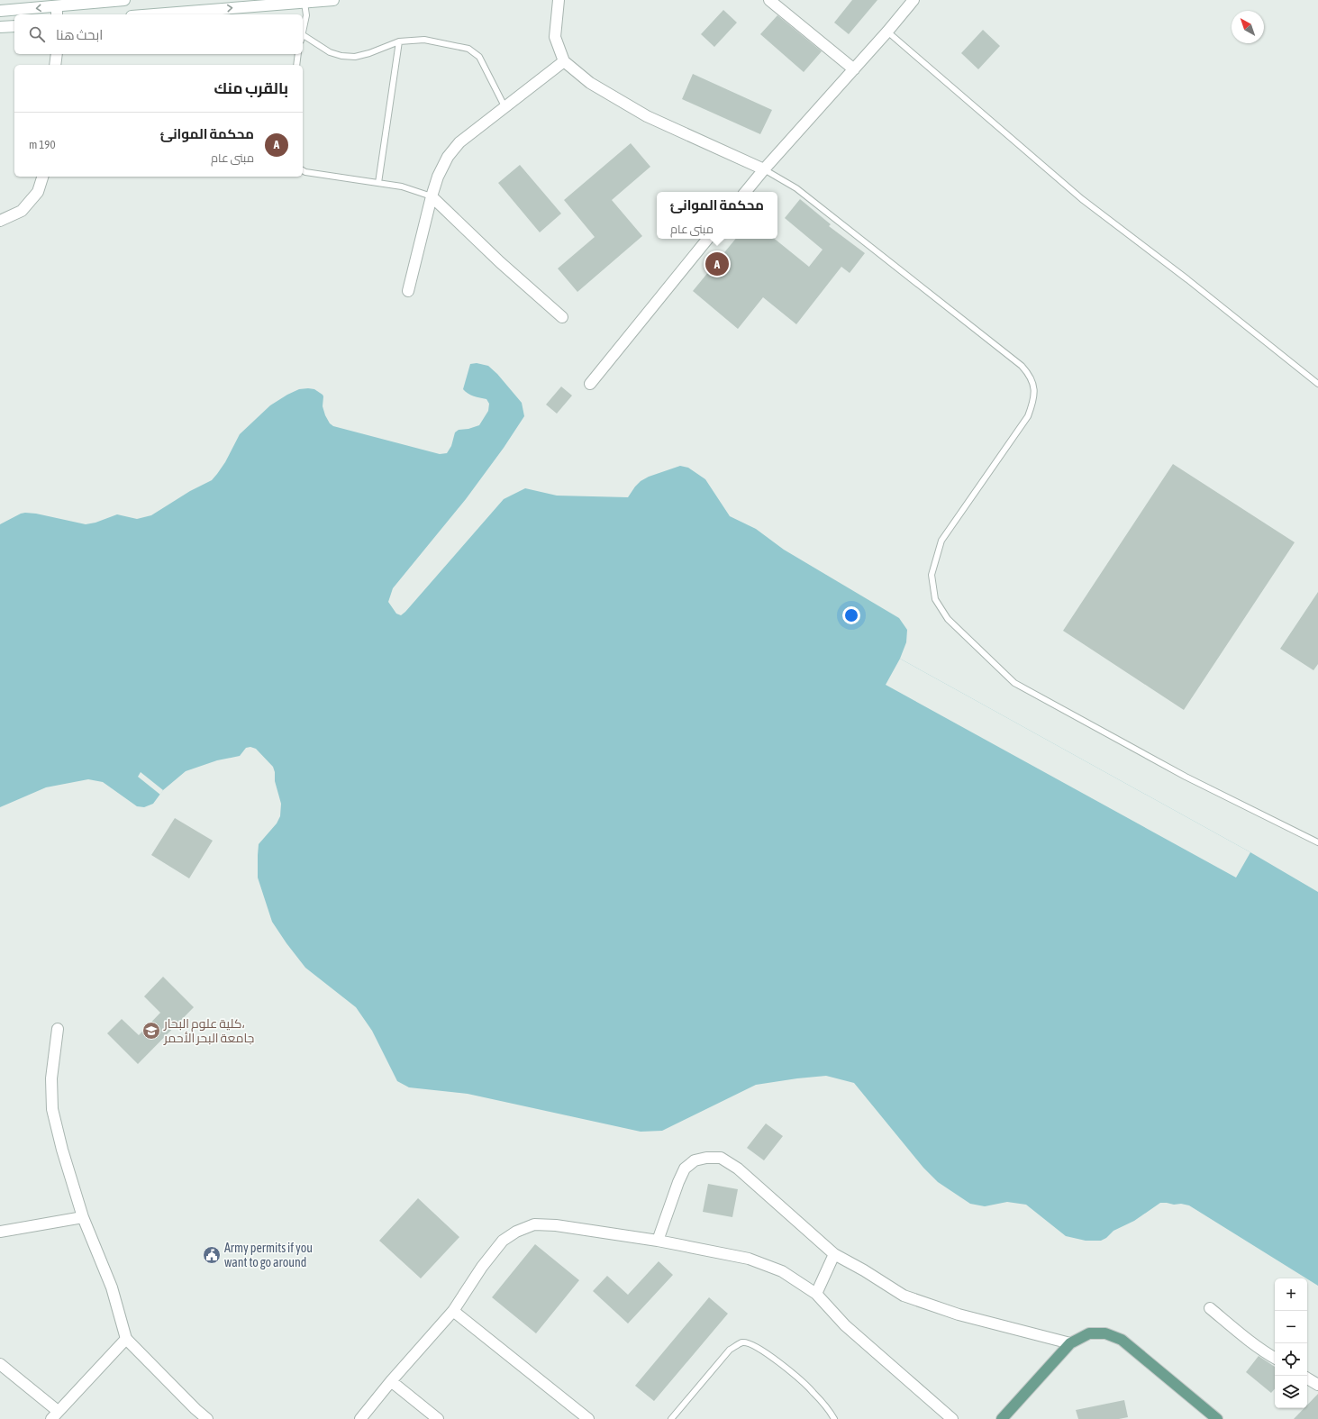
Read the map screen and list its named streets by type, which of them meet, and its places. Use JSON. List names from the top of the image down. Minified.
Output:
{"places":{"school or university":["كلية علوم البحار، جامعة البحر الأحمر"],"public building":["Army permits if you want to go around"]},"north":"top left","page":{"search":"ابحث هنا","heading":"بالقرب منك","list":[{"mark":"A","name":"محكمة الموانئ","note":"مبنى عام","value":"190 m"}],"popup":["محكمة الموانئ","مبنى عام"],"pins":"A","map_buttons":["+","−"]}}
